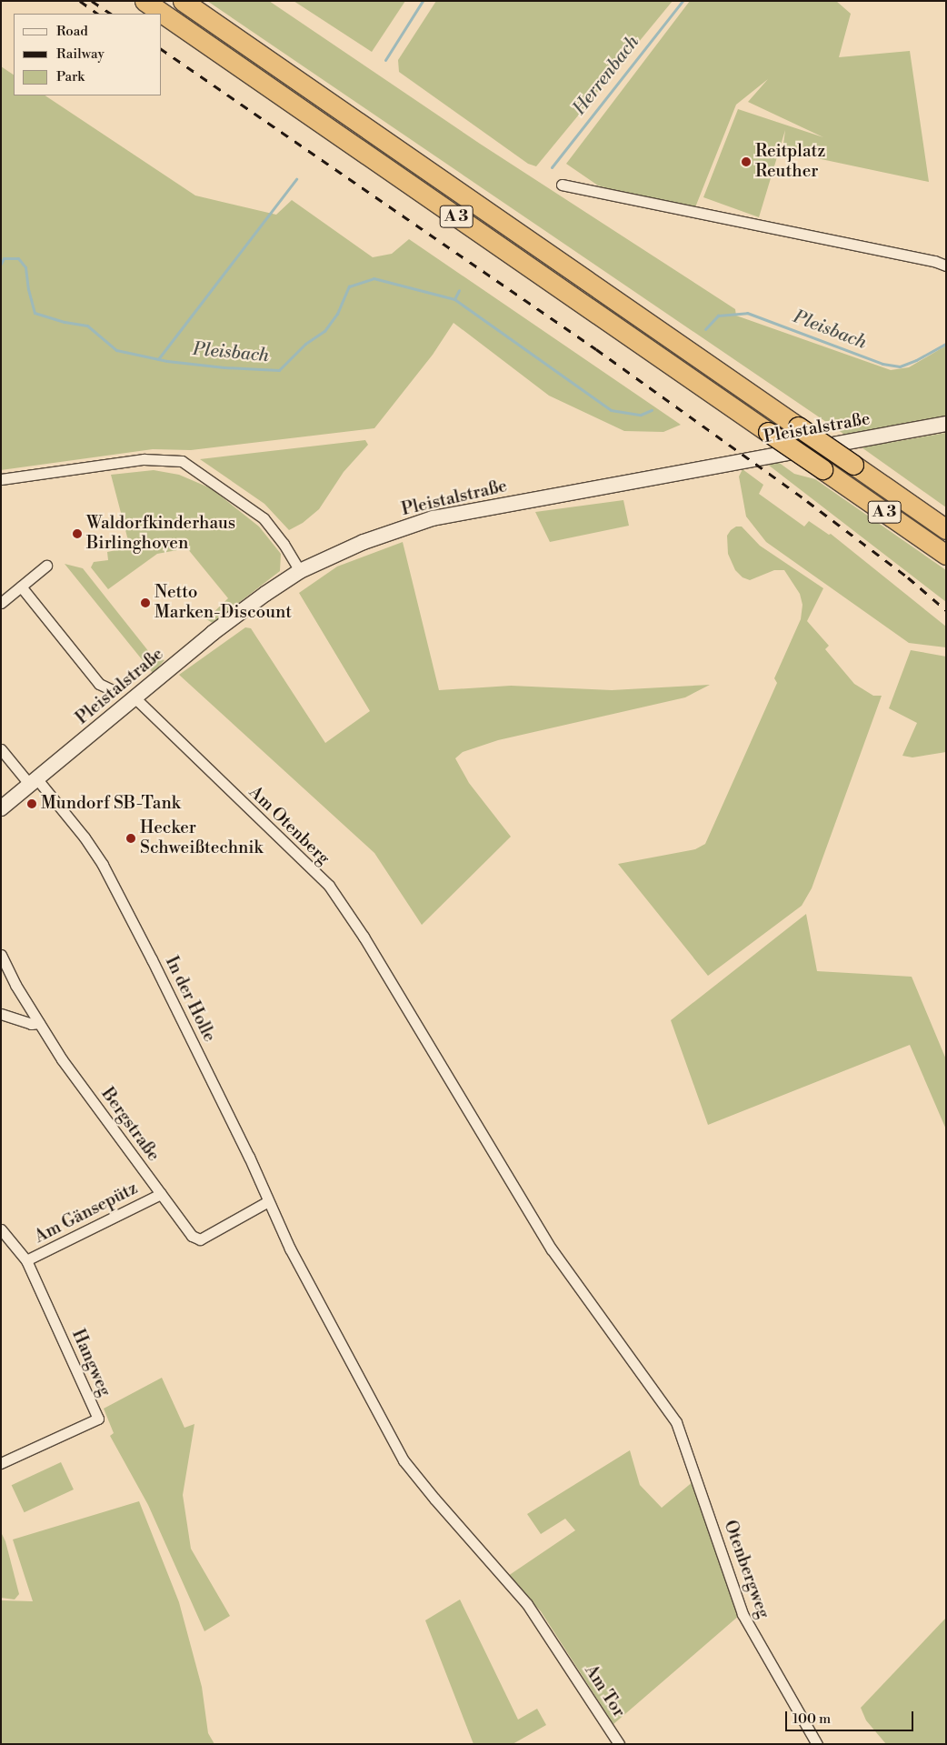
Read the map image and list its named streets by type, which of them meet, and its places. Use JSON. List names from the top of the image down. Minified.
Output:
{"streets":{"highway":["A 3"],"main road":["Pleistalstraße"],"street":["Am Otenberg","In der Holle","Bergstraße","Am Gänsepütz","Hangweg","Otenbergweg","Am Tor"]},"crossings":[["Pleistalstraße","Am Otenberg"],["Pleistalstraße","In der Holle"],["Am Otenberg","Otenbergweg"],["In der Holle","Bergstraße"],["In der Holle","Am Tor"],["Bergstraße","Am Gänsepütz"],["Am Gänsepütz","Hangweg"]],"water":["Herrenbach","Pleisbach"],"places":["Reitplatz Reuther","Waldorfkinderhaus Birlinghoven","Netto Marken-Discount","Mundorf SB-Tank","Hecker Schweißtechnik"],"legend":["Road","Railway","Park"],"scale_bar":"100 m"}
